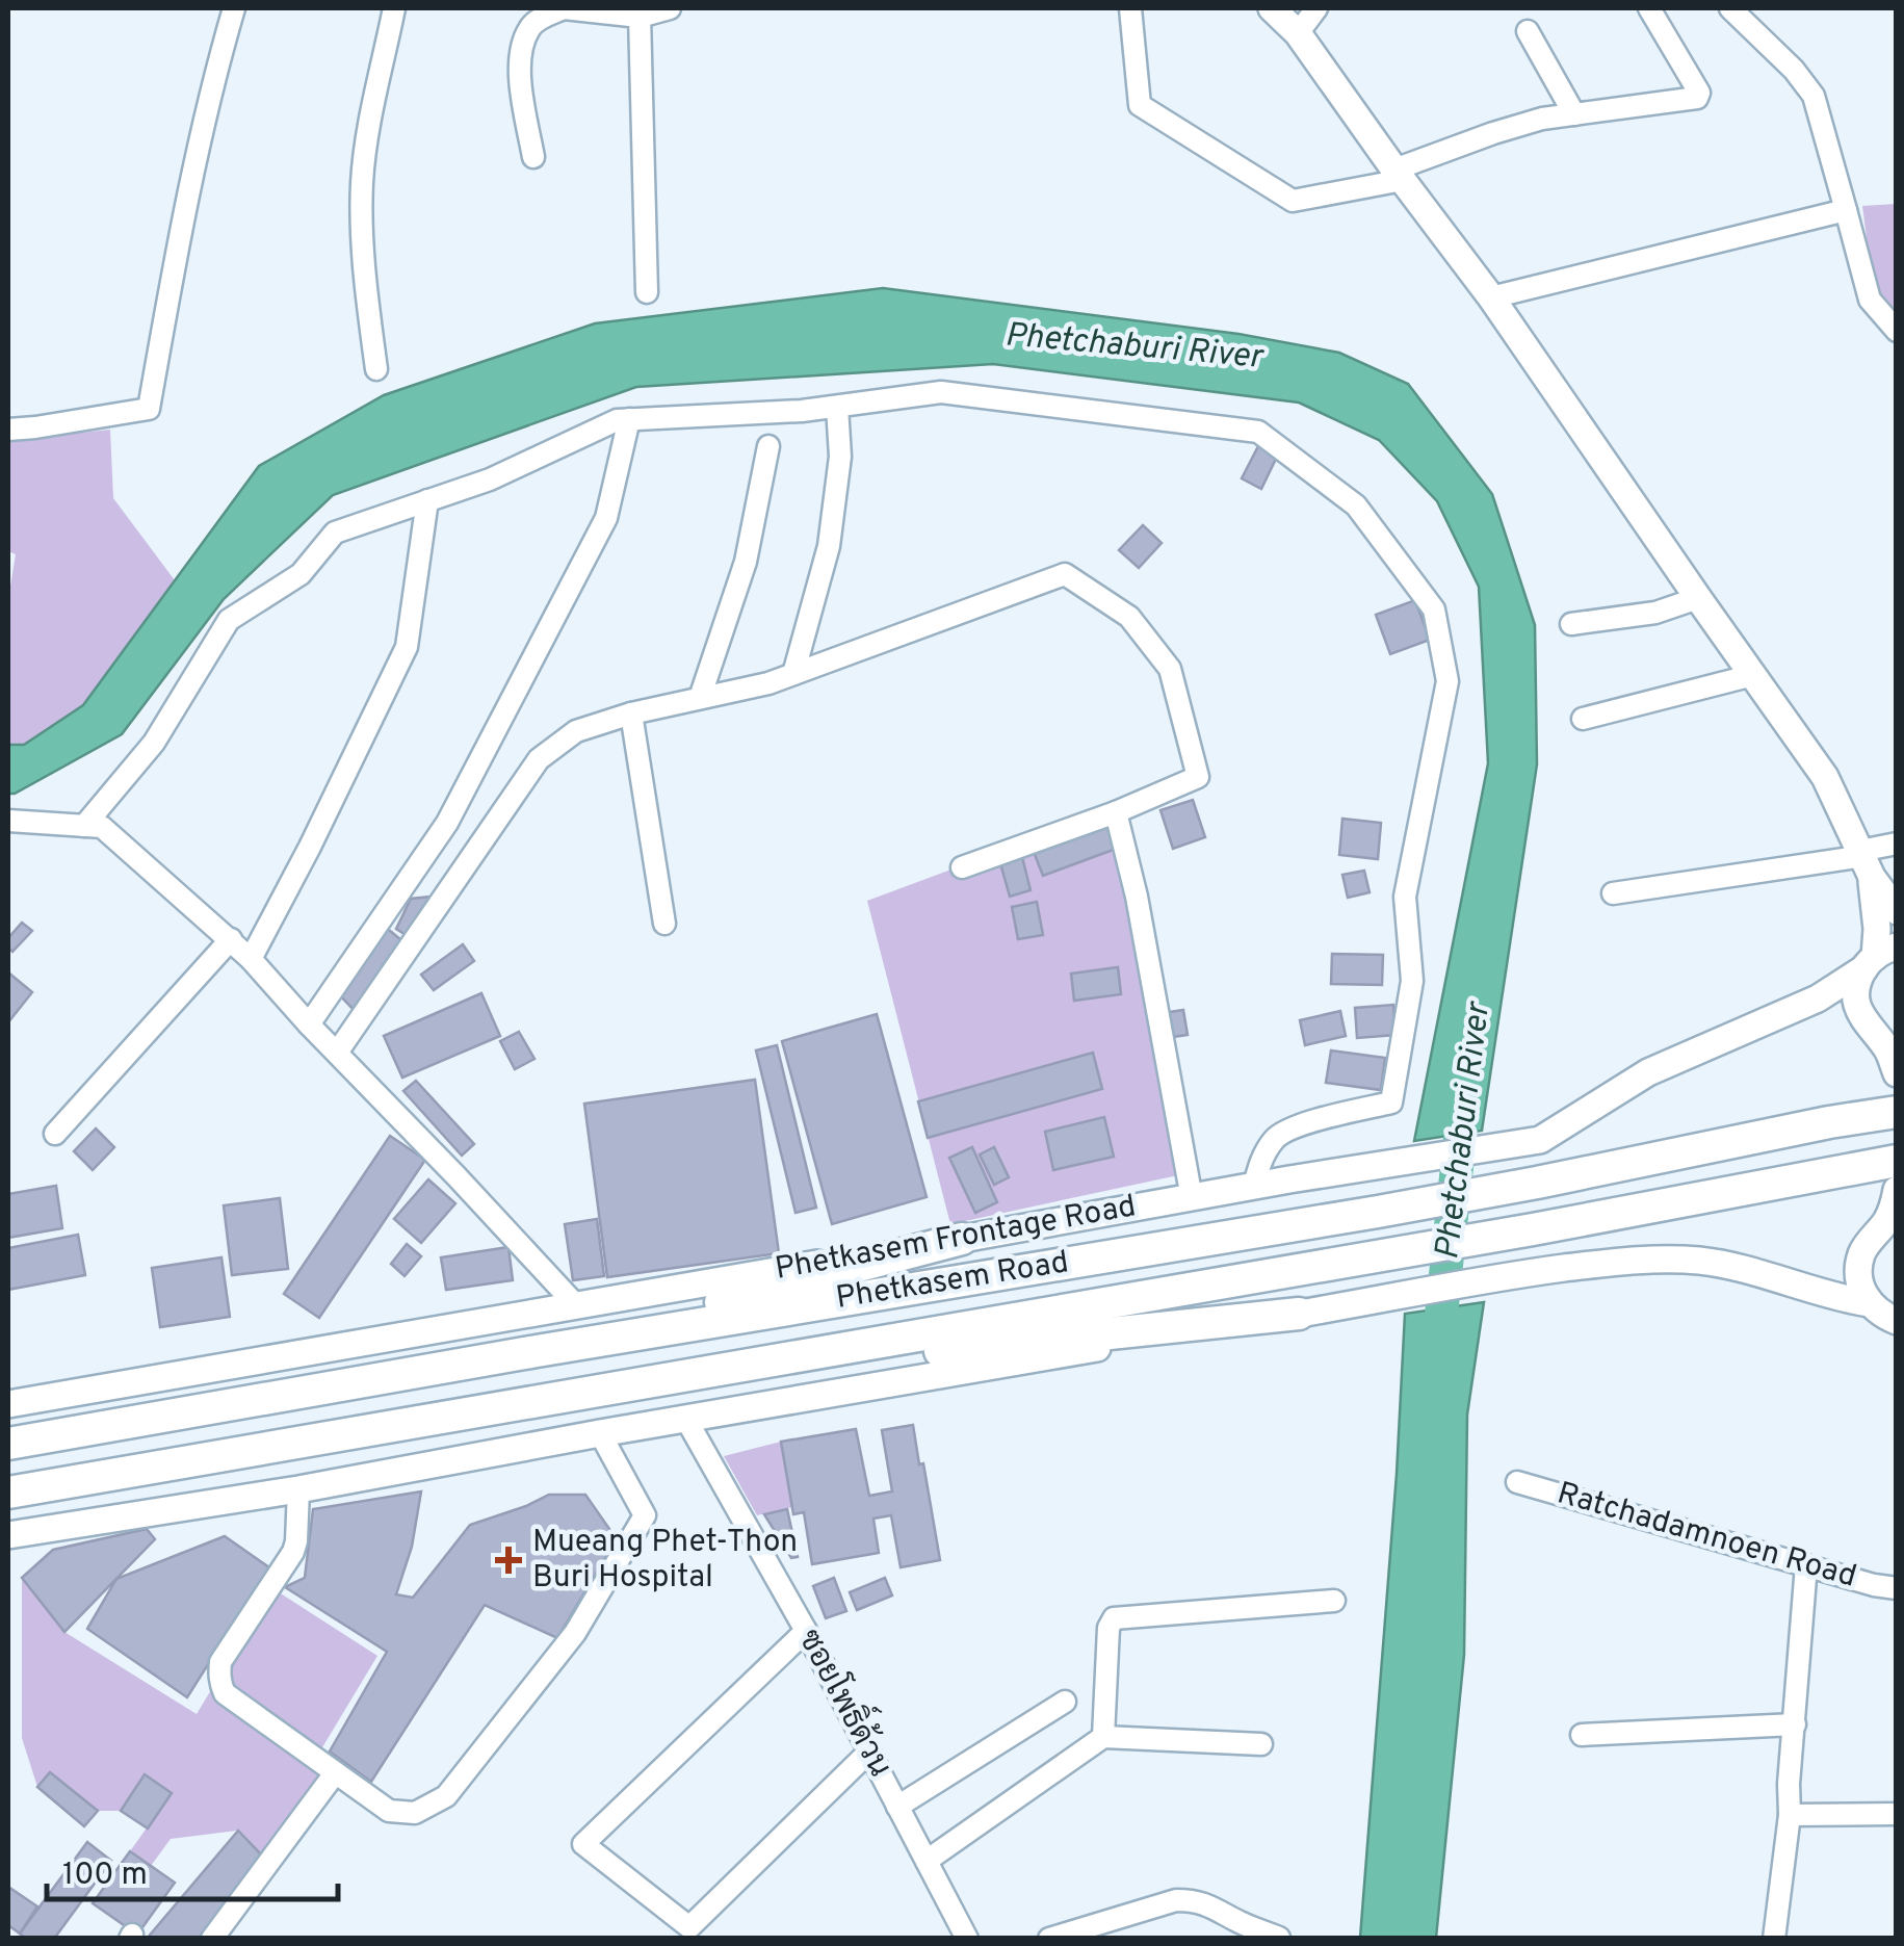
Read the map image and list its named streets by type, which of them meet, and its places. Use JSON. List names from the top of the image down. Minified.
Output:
{"streets":{"highway":["Phetkasem Road"],"main road":["Phetkasem Frontage Road"],"street":["Ratchadamnoen Road","ซอยโพธิ์ด้วน"]},"water":["Phetchaburi River"],"places":{"health":["Mueang Phet-Thon Buri Hospital"]},"scale_bar":"100 m"}
